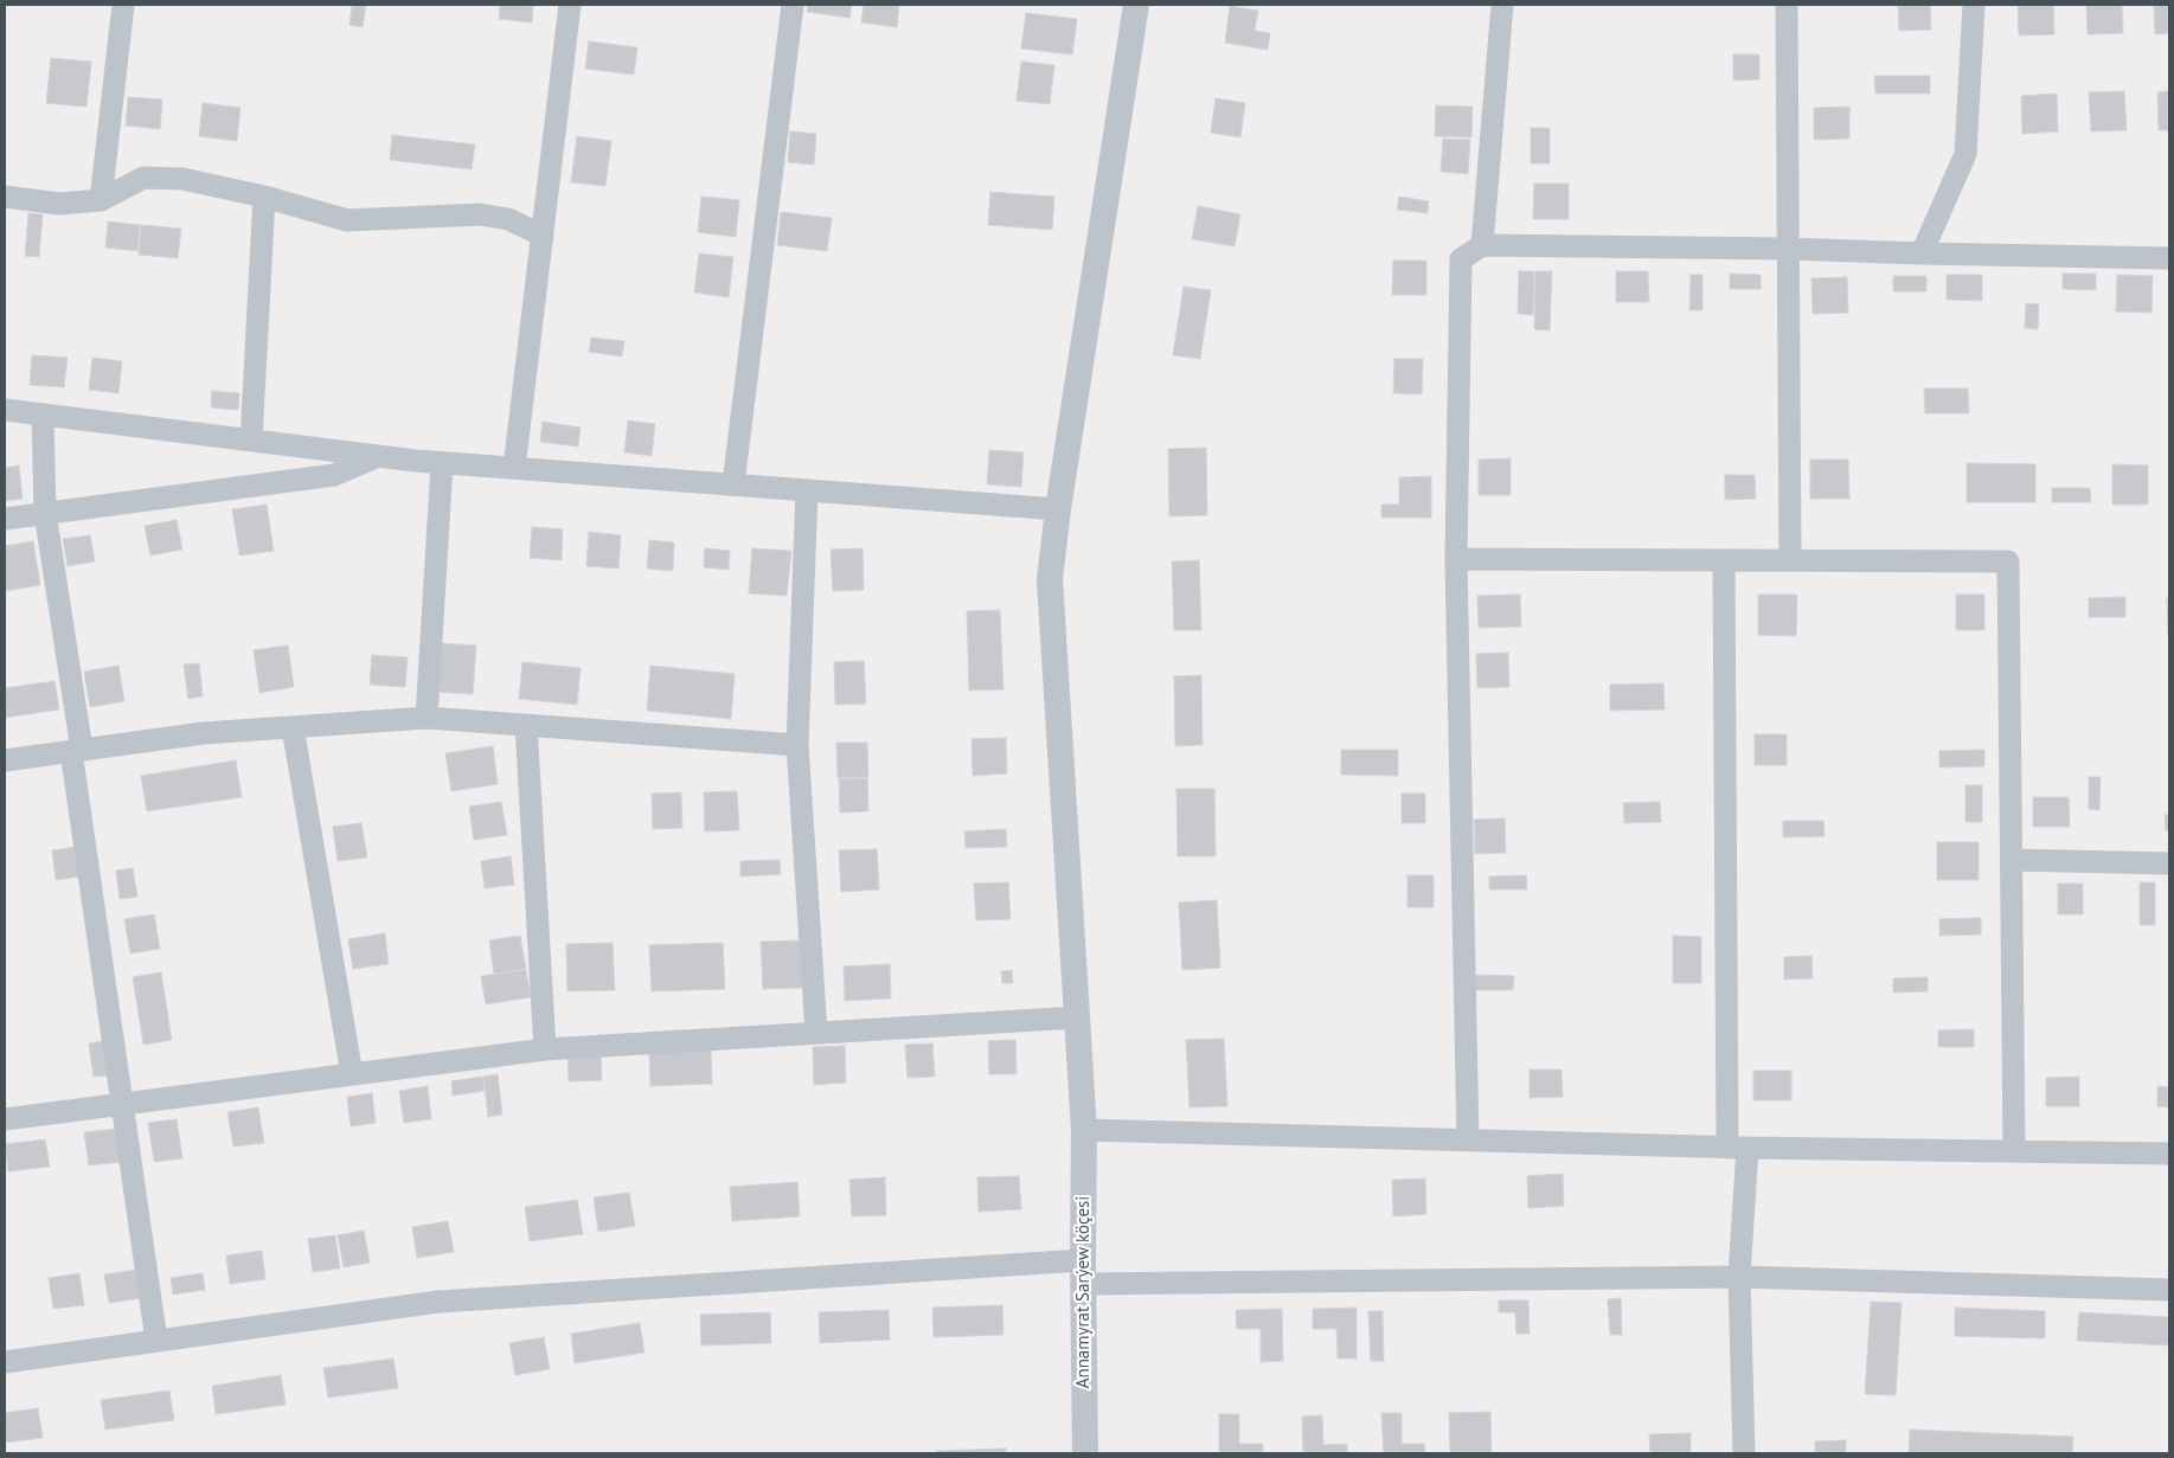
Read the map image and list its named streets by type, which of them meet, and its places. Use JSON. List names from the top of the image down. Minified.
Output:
{"streets":{"street":["Annamyrat Sarýew köçesi"]}}
